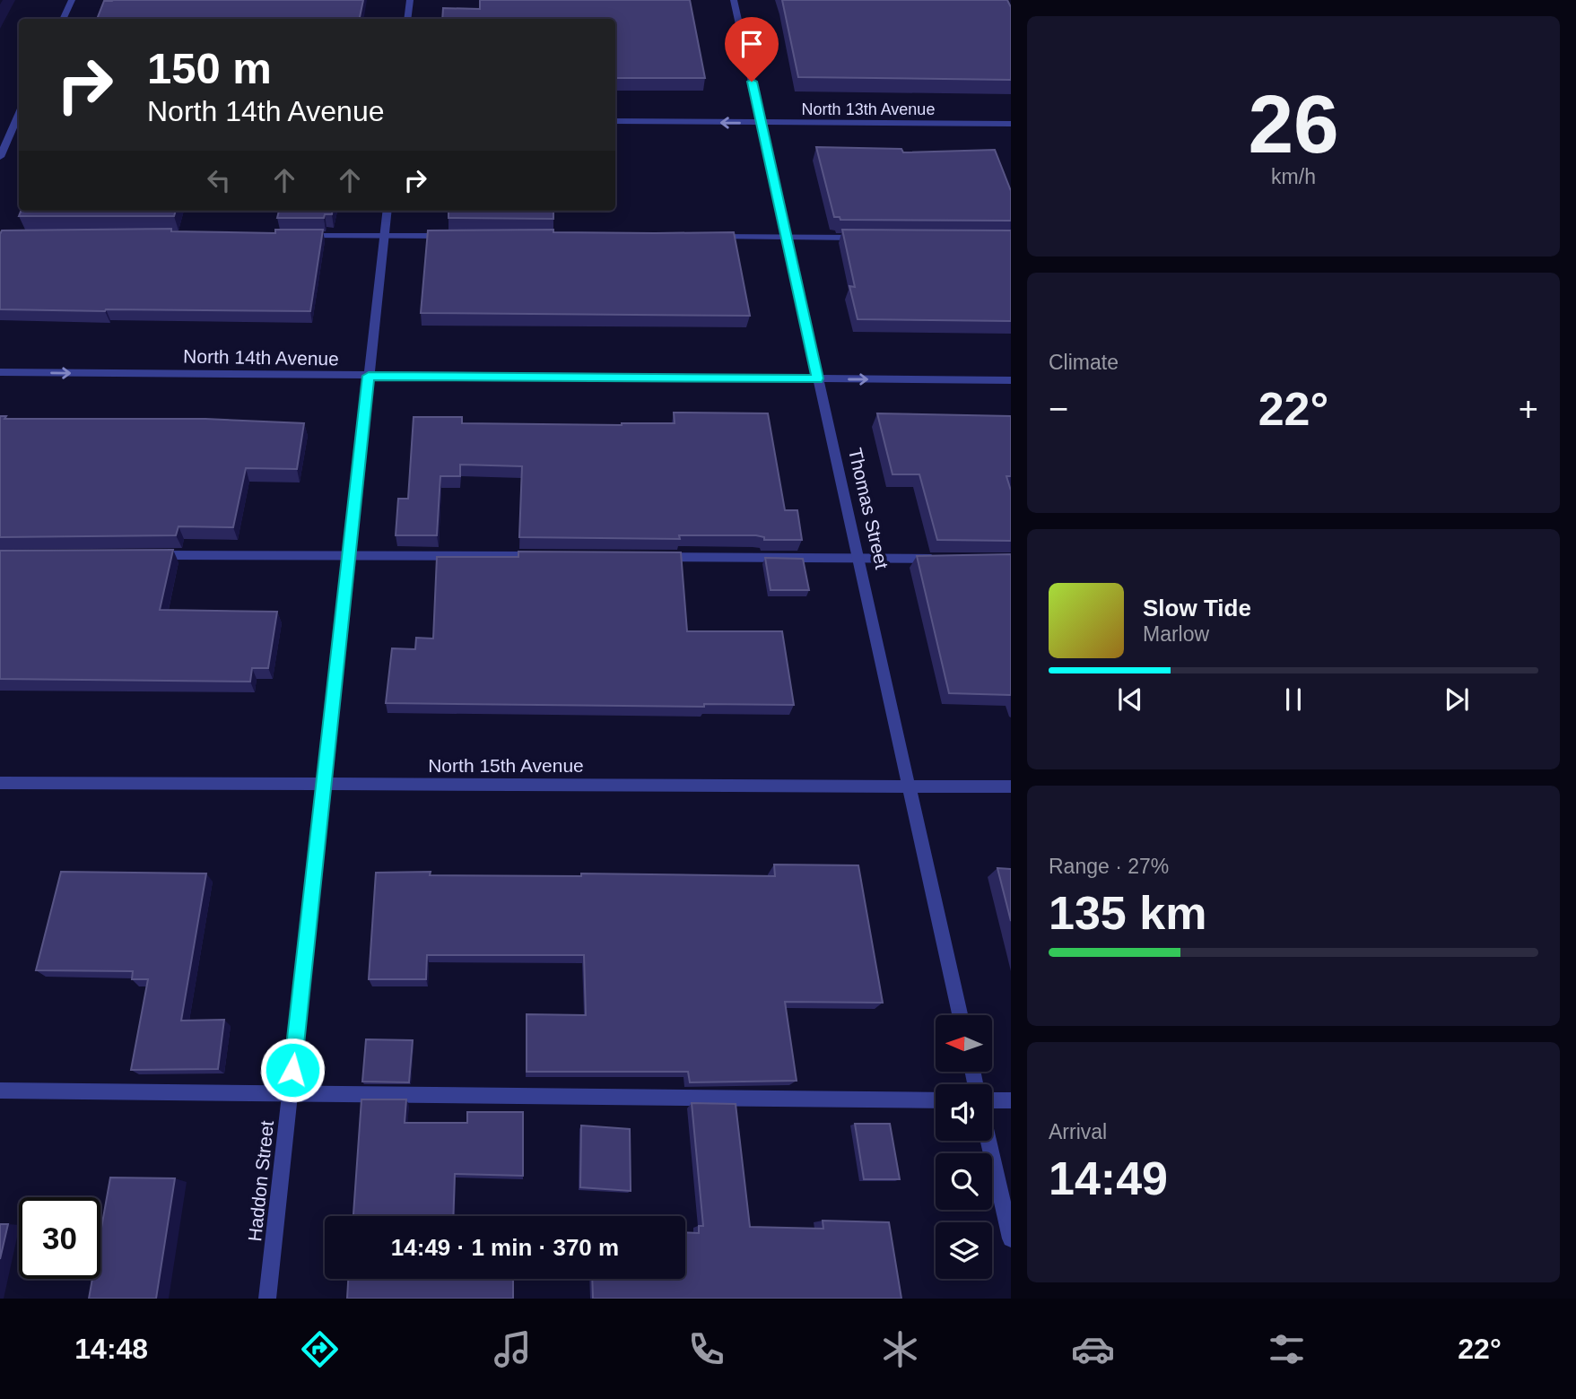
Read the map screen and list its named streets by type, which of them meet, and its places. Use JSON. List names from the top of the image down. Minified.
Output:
{"streets":{"street":["North 13th Avenue","North 14th Avenue","Thomas Street","North 15th Avenue","Haddon Street"]},"crossings":[["North 13th Avenue","Thomas Street"],["North 14th Avenue","Thomas Street"],["North 14th Avenue","Haddon Street"],["Thomas Street","North 15th Avenue"],["North 15th Avenue","Haddon Street"]],"one_way":["North 13th Avenue","North 14th Avenue"],"north":"left","page":{"tile":[["26","km/h"],"Climate",["Range · 27%","135 km"],["Arrival","14:49"]],"turn":["150 m","North 14th Avenue"],"heat":["−","22°","+"],"song":["Slow Tide","Marlow"],"limit":"30","trip":"14:49 · 1 min · 370 m","tabs":["14:48","22°"]}}
